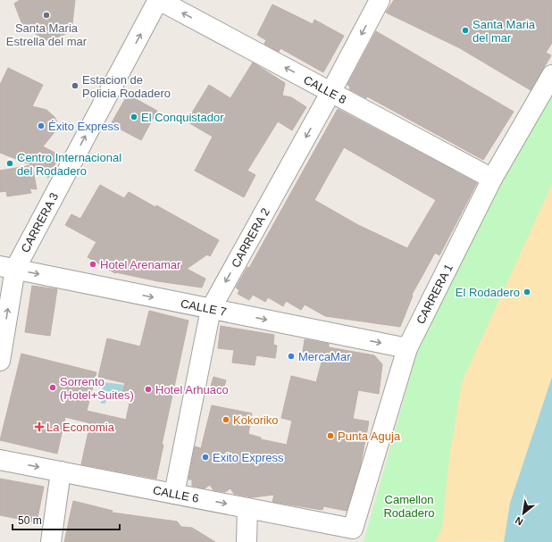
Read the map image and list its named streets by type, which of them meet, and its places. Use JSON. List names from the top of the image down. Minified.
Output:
{"streets":{"street":["CALLE 8","CARRERA 3","CARRERA 2","CARRERA 1","CALLE 7","CALLE 6"]},"crossings":[["CALLE 8","CARRERA 3"],["CALLE 8","CARRERA 2"],["CALLE 8","CARRERA 1"],["CARRERA 3","CALLE 7"],["CARRERA 2","CALLE 7"],["CARRERA 2","CALLE 6"],["CARRERA 1","CALLE 7"],["CARRERA 1","CALLE 6"]],"one_way":["CALLE 8","CARRERA 3","CARRERA 2","CALLE 7","CALLE 6"],"parks":["Camellon Rodadero"],"places":{"other":["Santa Maria Estrella del mar","Santa Maria del mar","Estacion de Policia Rodadero","El Conquistador","Éxito Express","Centro Internacional del Rodadero","Hotel Arenamar","El Rodadero","MercaMar","Sorrento (Hotel+Suites)","Hotel Arhuaco","Kokoriko","Punta Aguja","Exito Express"],"health":["La Economia"]},"scale_bar":"50 m","north":"bottom left"}
